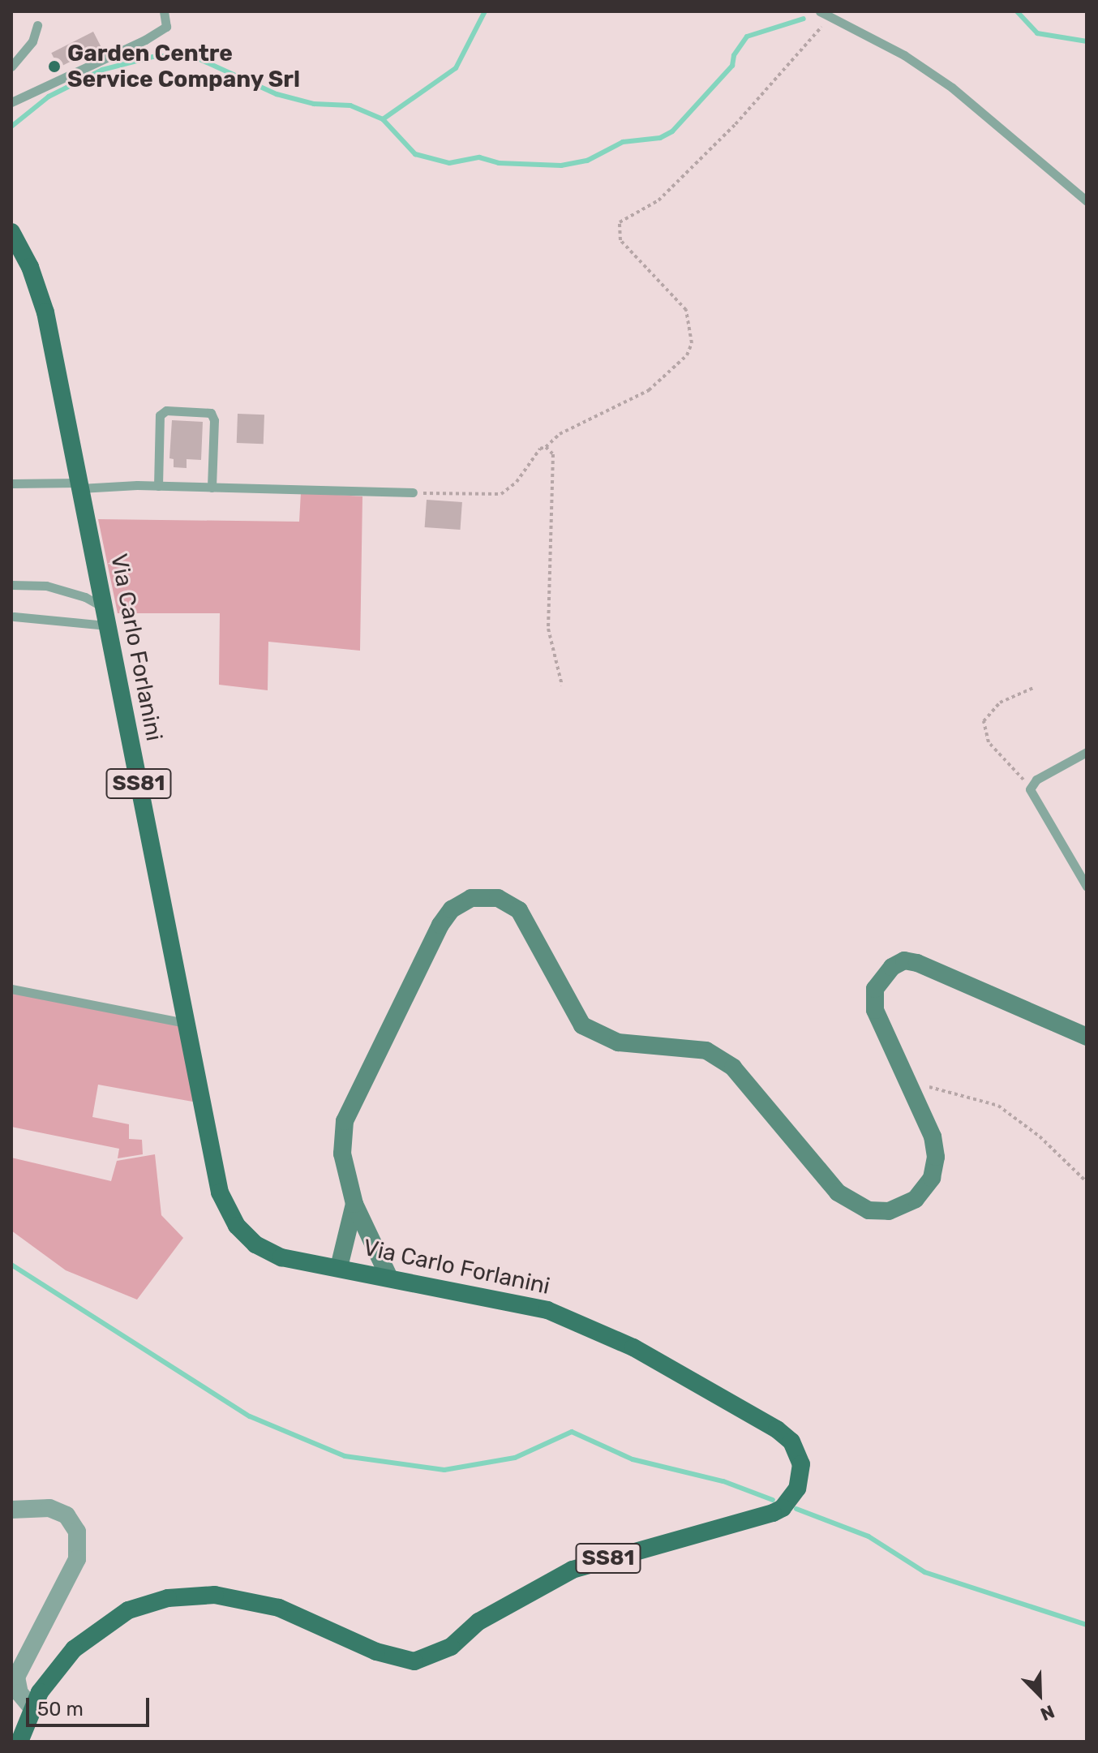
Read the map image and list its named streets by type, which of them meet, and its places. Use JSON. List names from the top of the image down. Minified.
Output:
{"streets":{"main road":["Via Carlo Forlanini","SS81"]},"places":["Garden Centre Service Company Srl"],"scale_bar":"50 m","north":"bottom right"}
